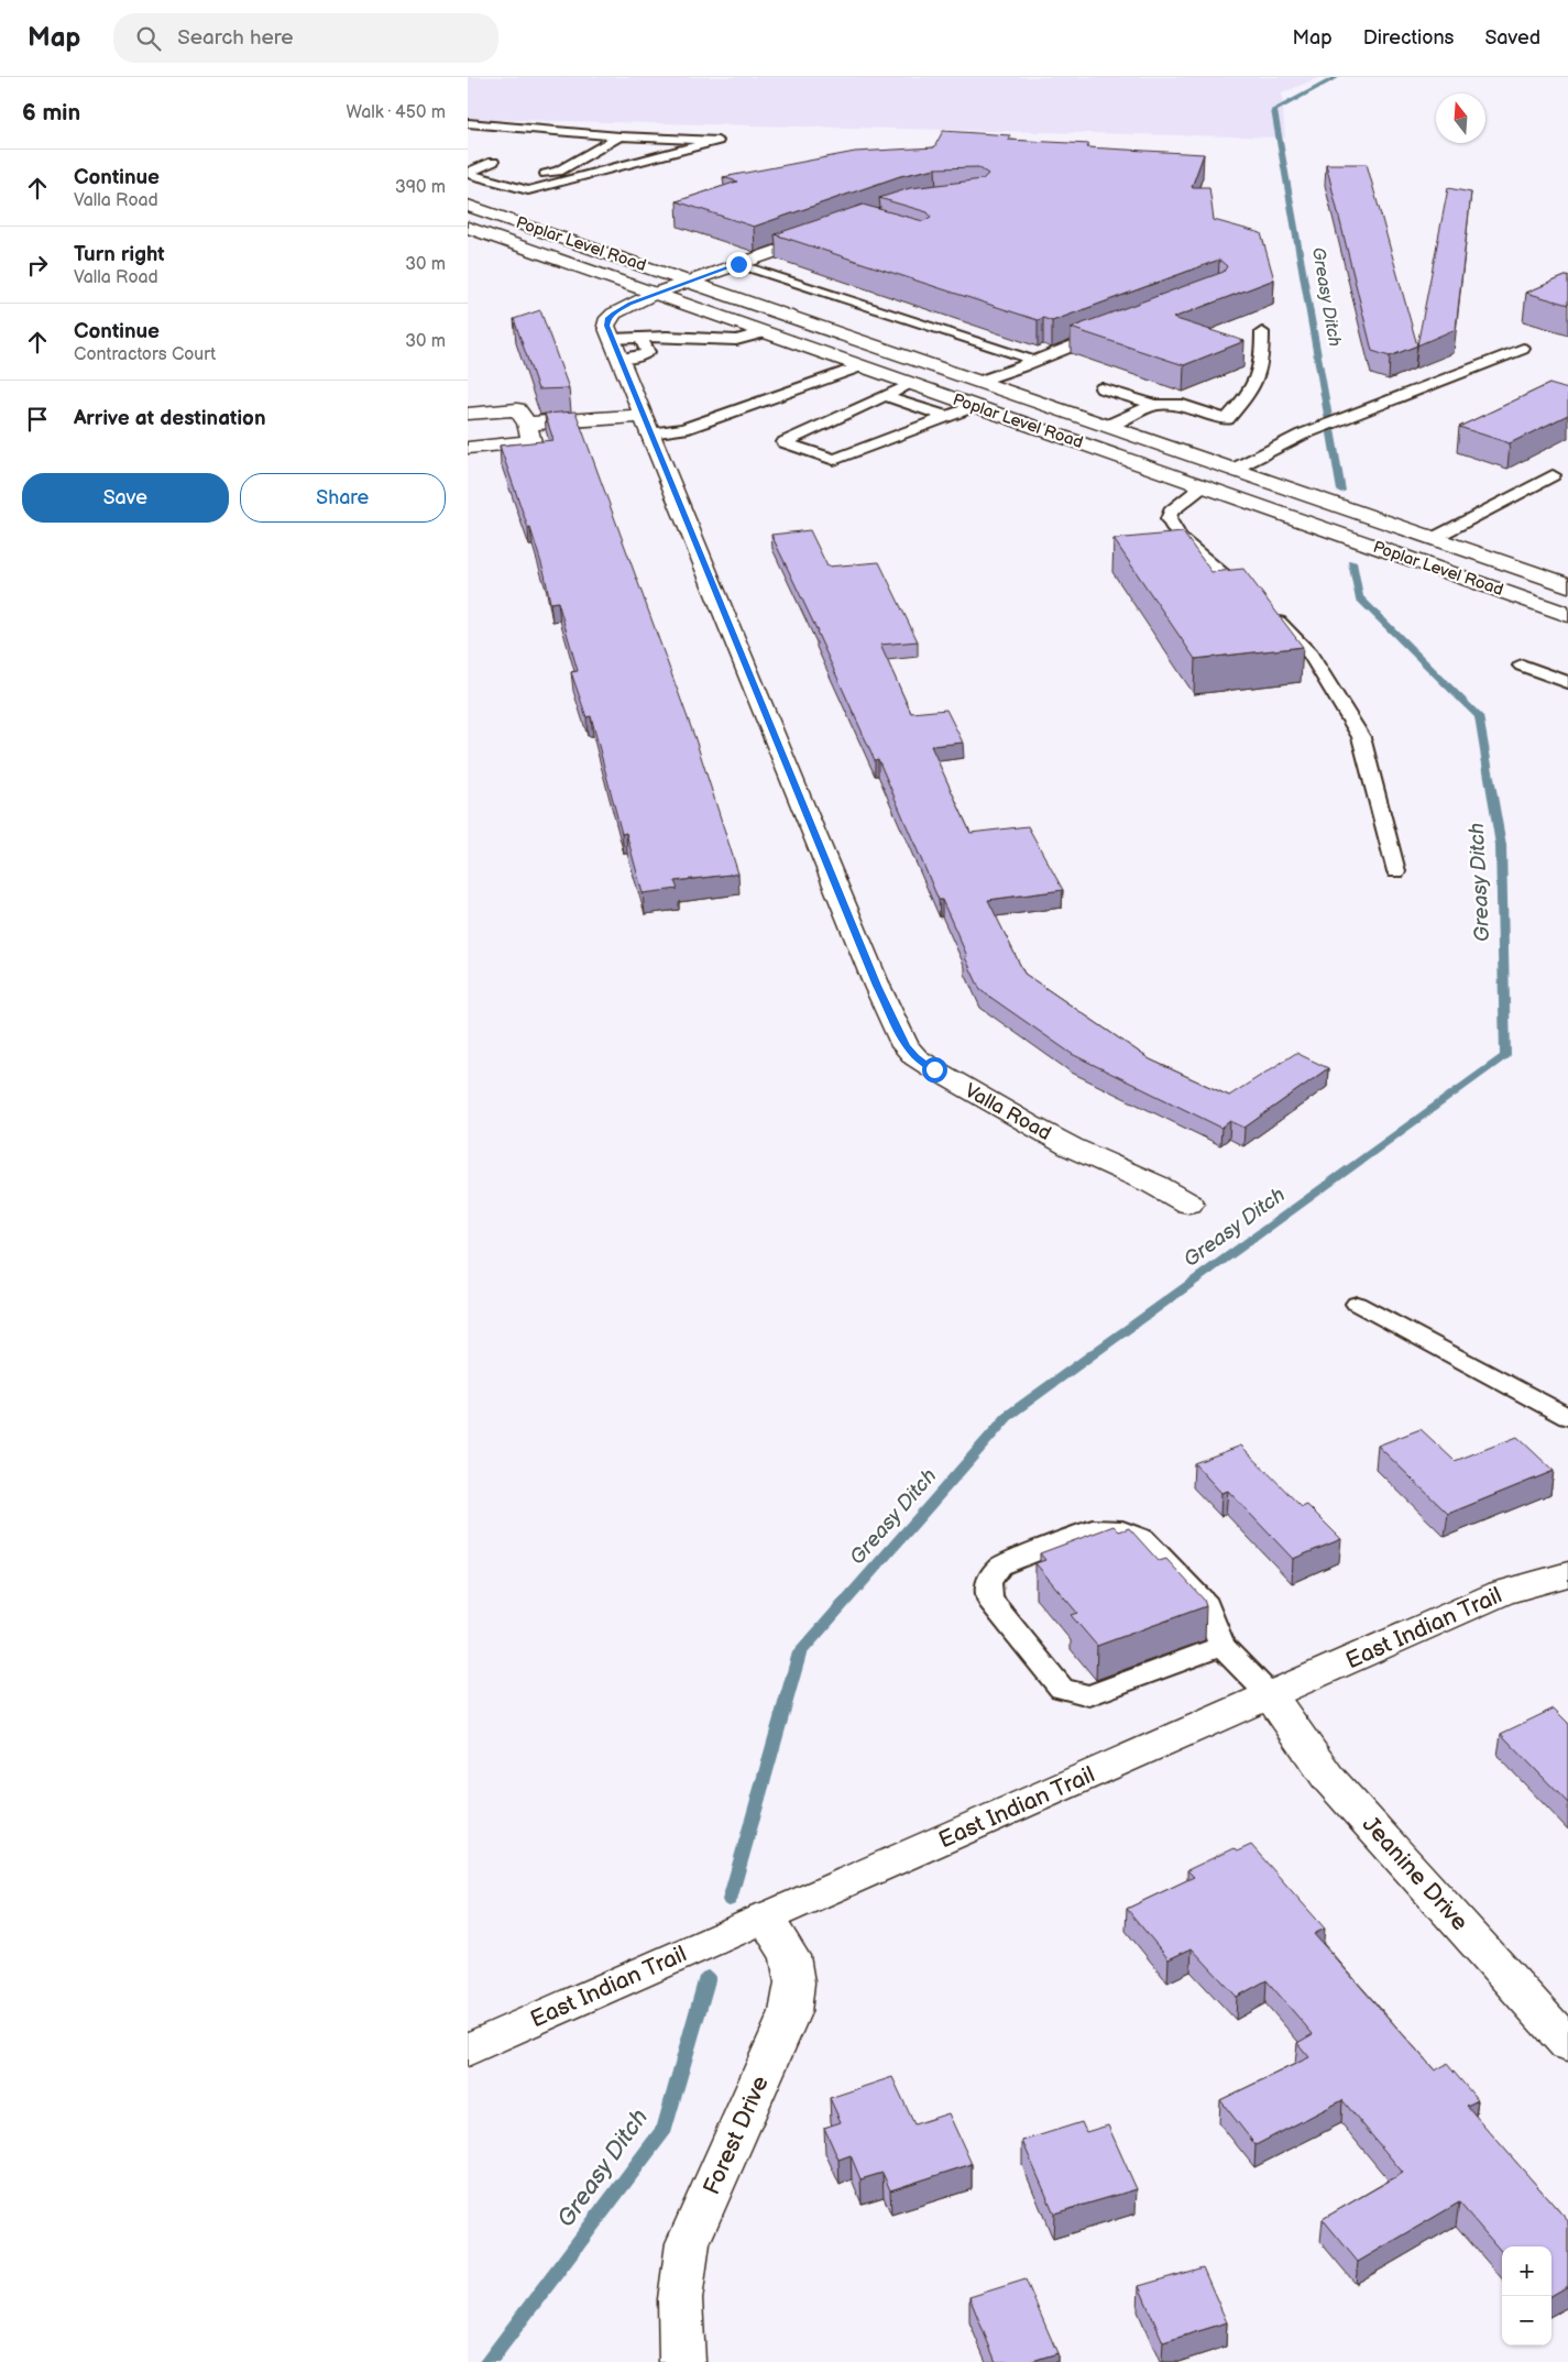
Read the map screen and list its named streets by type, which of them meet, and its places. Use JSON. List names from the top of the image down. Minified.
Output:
{"streets":{"main road":["Poplar Level Road","Valla Road","East Indian Trail","Jeanine Drive","Forest Drive"]},"crossings":[["Poplar Level Road","Valla Road"],["East Indian Trail","Jeanine Drive"],["East Indian Trail","Forest Drive"]],"water":["Greasy Ditch"],"north":"top","page":{"header":"Map","search":"Search here","nav":["Map","Directions","Saved"],"heading":["6 min","Walk · 450 m"],"list":[["Continue","Valla Road","390 m"],["Turn right","Valla Road","30 m"],["Continue","Contractors Court","30 m"],"Arrive at destination"],"buttons":["Save","Share"],"map_buttons":["+","−"]}}
